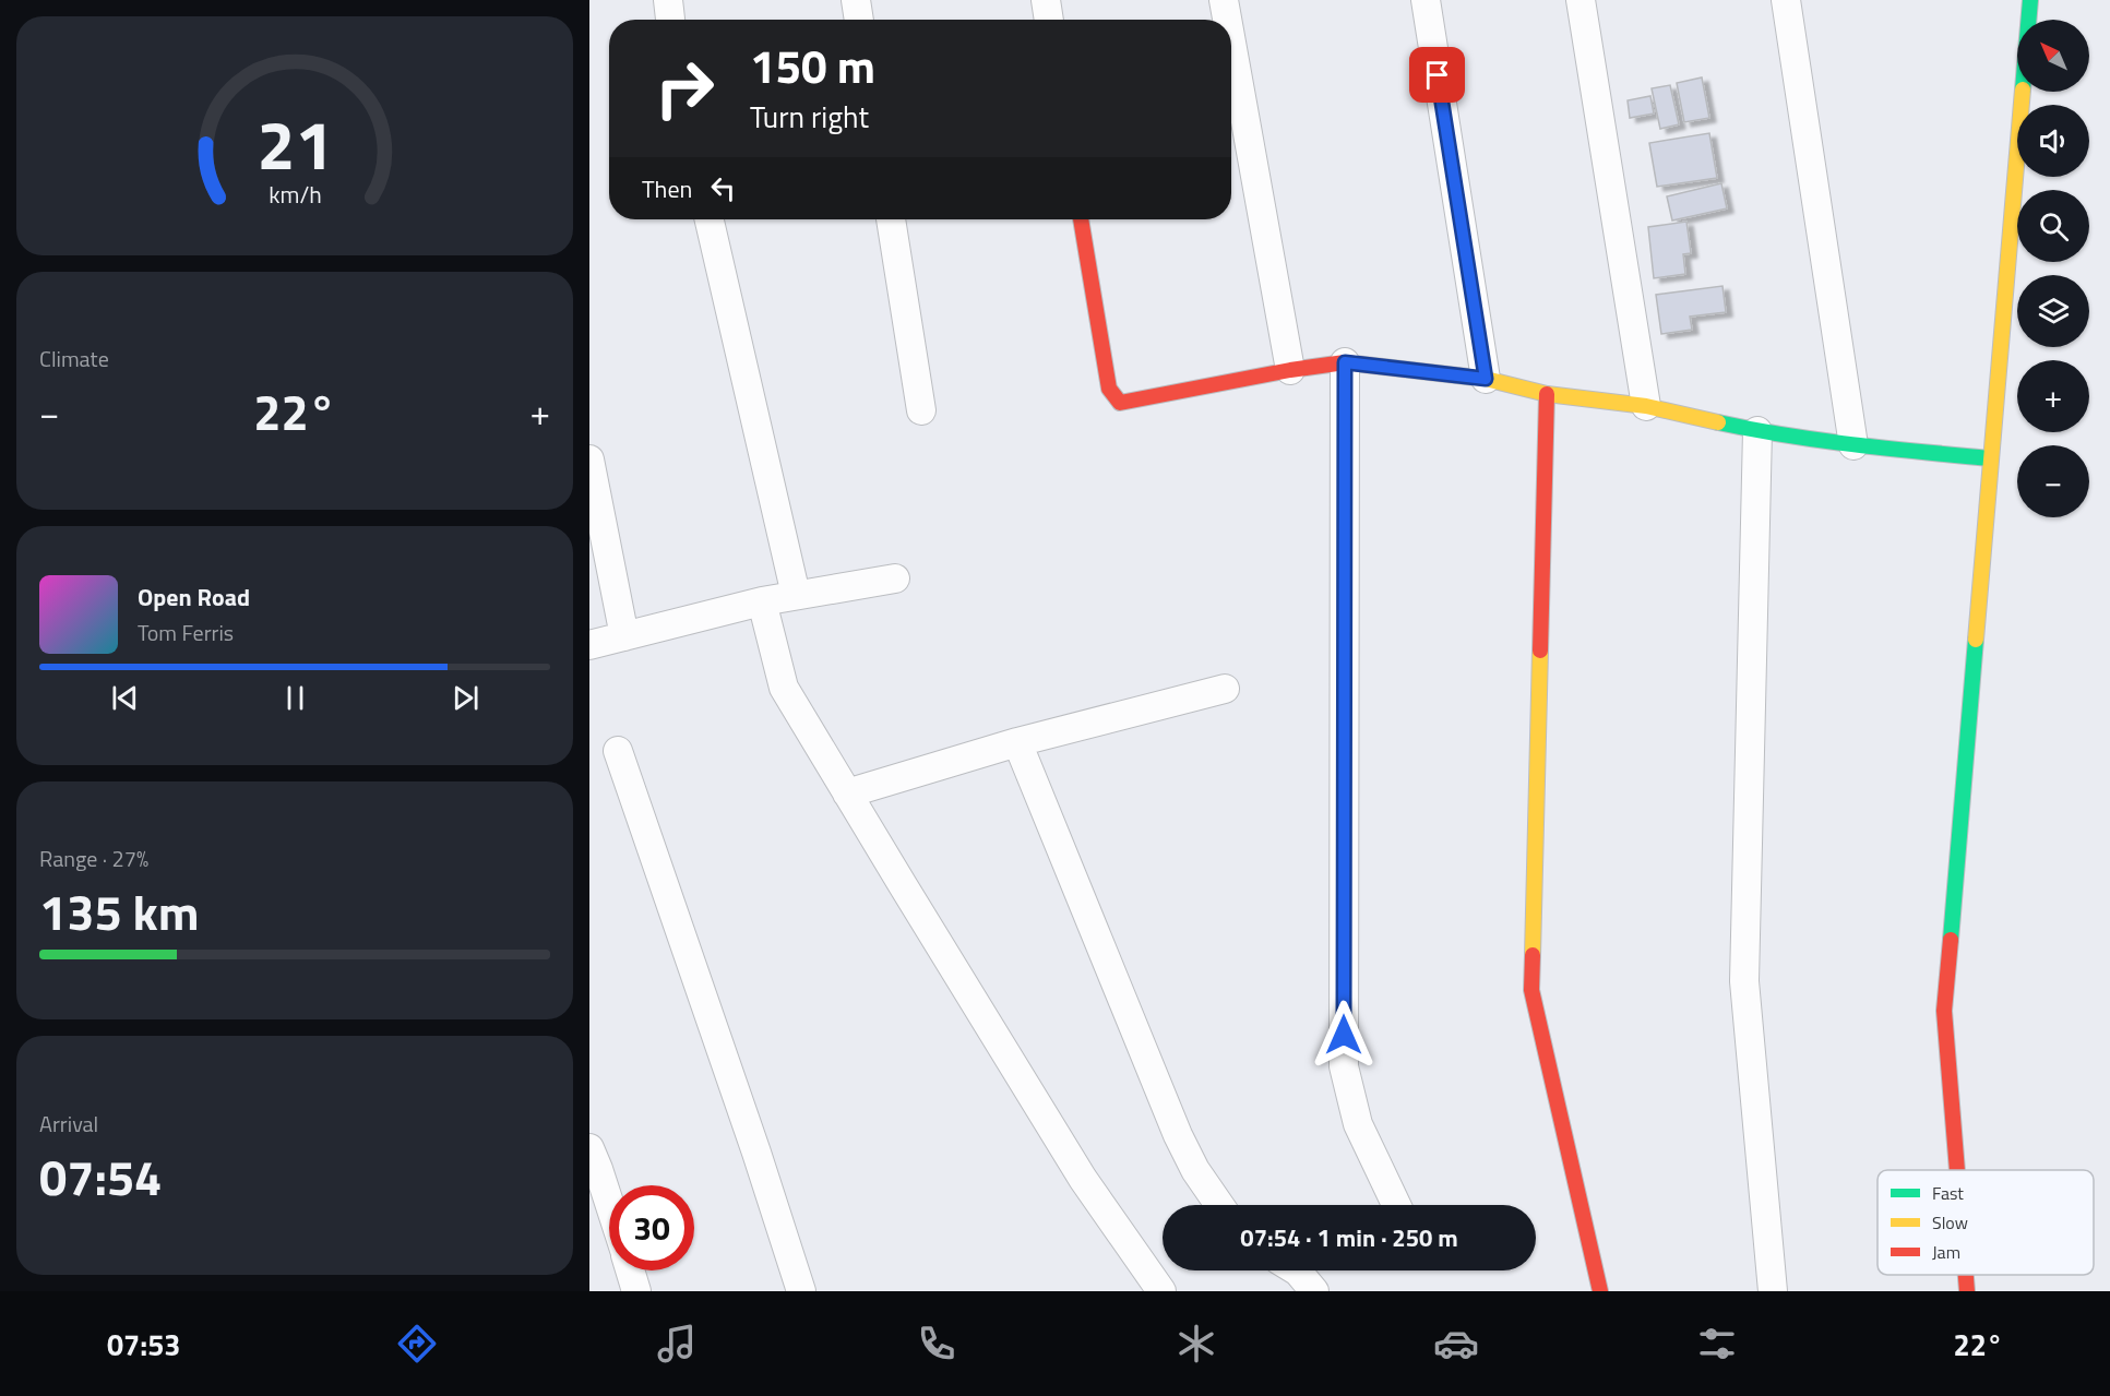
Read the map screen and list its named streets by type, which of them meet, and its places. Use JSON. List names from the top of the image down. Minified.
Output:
{"legend":["Fast","Slow","Jam"],"north":"top left","page":{"map_buttons":["+","−"],"turn":["150 m","Turn right"],"then":"Then","tile":["Climate",["Range · 27%","135 km"],["Arrival","07:54"]],"heat":["−","22°","+"],"song":["Open Road","Tom Ferris"],"limit":"30","trip":"07:54 · 1 min · 250 m","tabs":["07:53","22°"],"gauge":["21","km/h"]}}
